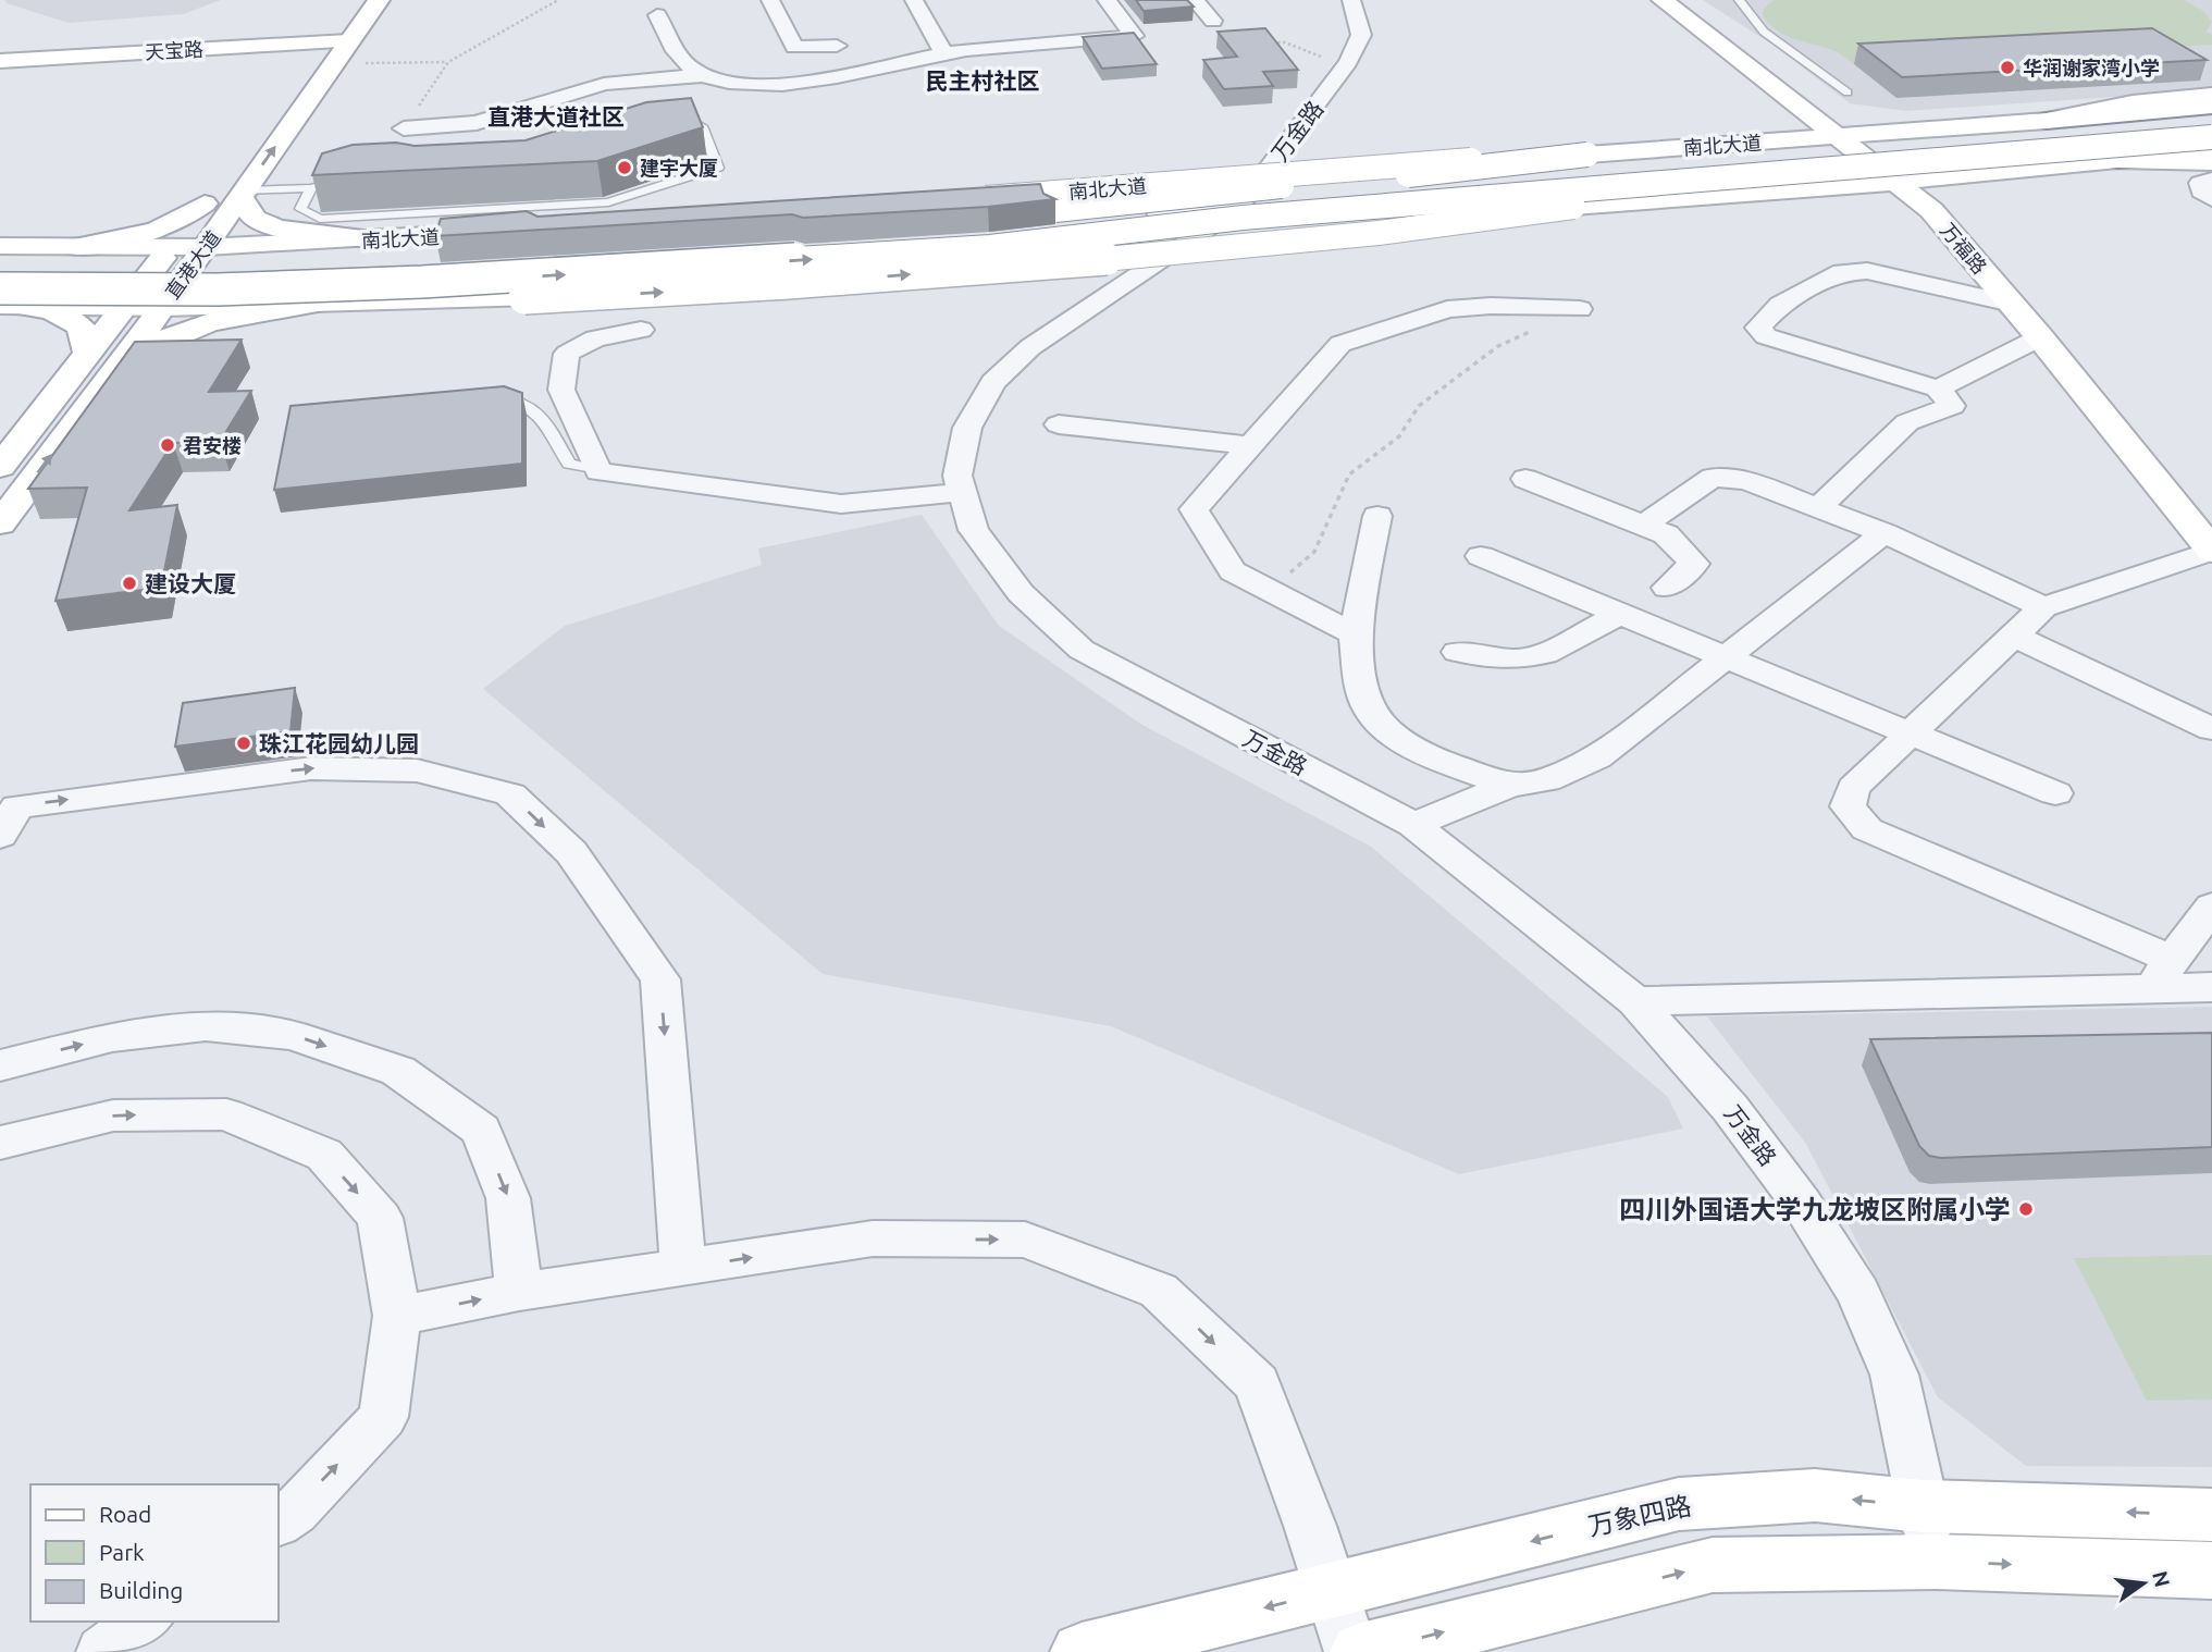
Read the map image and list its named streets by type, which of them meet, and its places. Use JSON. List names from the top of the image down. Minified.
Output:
{"streets":{"main road":["天宝路","南北大道","万福路","直港大道","万象四路"],"street":["万金路"]},"crossings":[["天宝路","直港大道"],["万金路","万象四路"],["南北大道","万福路"],["南北大道","直港大道"]],"districts":["民主村社区","直港大道社区"],"places":["华润谢家湾小学","建宇大厦","君安楼","建设大厦","珠江花园幼儿园","四川外国语大学九龙坡区附属小学"],"legend":["Road","Park","Building"],"north":"right"}
